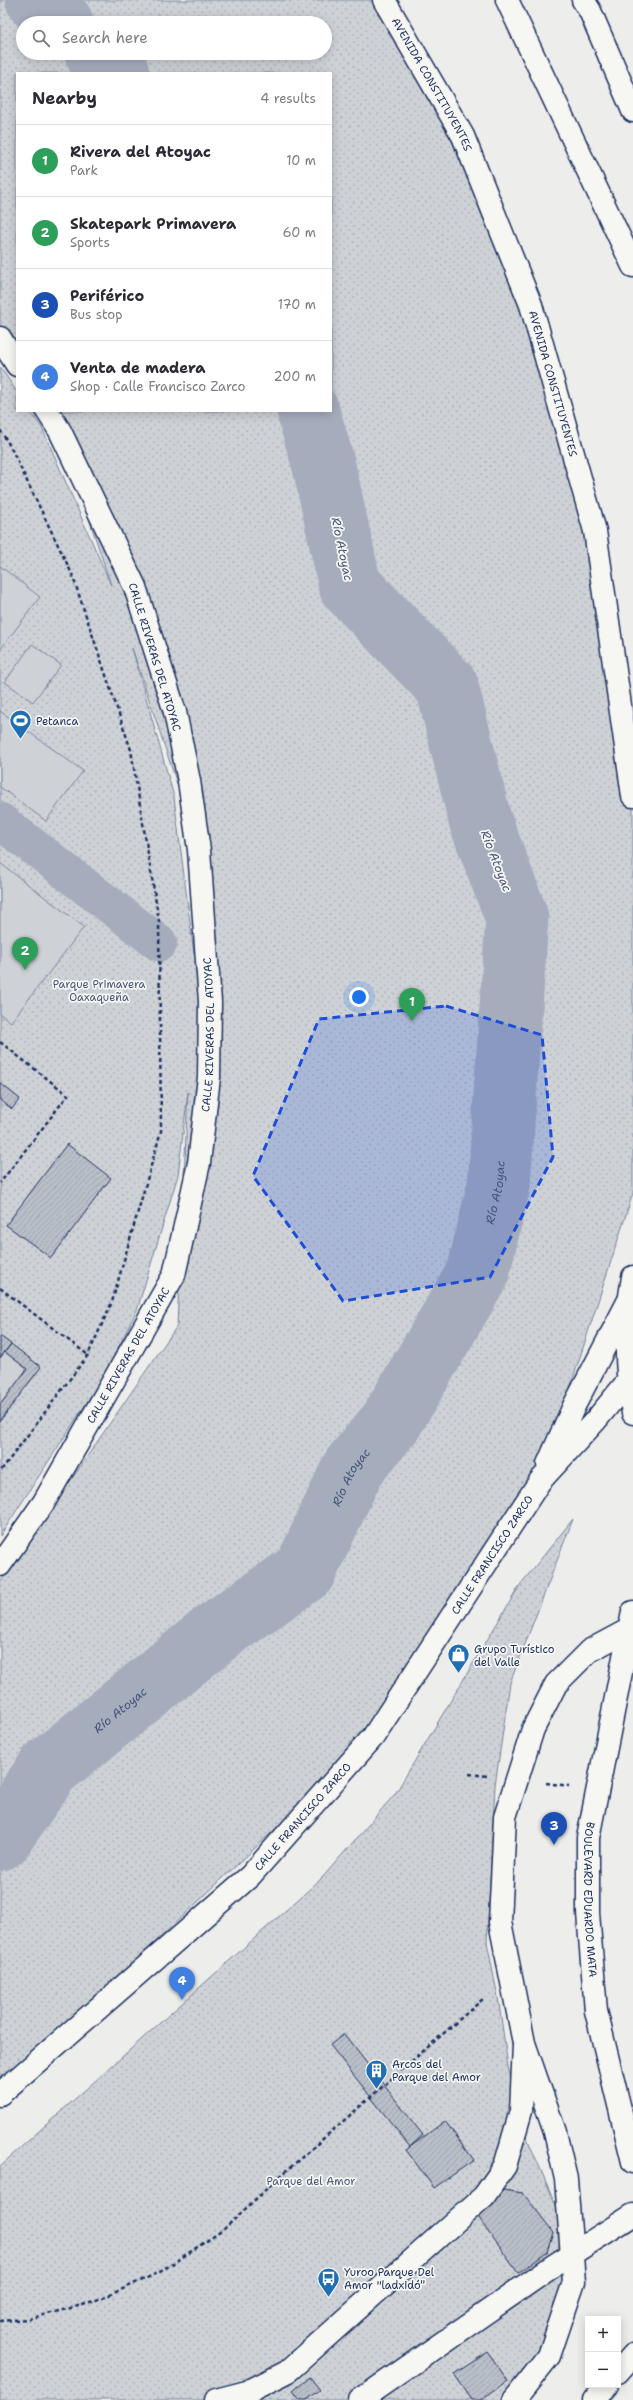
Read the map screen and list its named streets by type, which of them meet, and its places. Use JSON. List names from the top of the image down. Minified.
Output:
{"streets":{"main road":["AVENIDA CONSTITUYENTES","CALLE RIVERAS DEL ATOYAC","CALLE FRANCISCO ZARCO","BOULEVARD EDUARDO MATA"]},"water":["Río Atoyac"],"parks":["Parque Primavera Oaxaqueña","Parque del Amor"],"places":{"sports":["Petanca"],"shop":["Grupo Turístico del Valle"],"building":["Arcos del Parque del Amor"],"bus stop":["Yuroo Parque Del Amor \"ladxidó\""]},"page":{"search":"Search here","heading":["Nearby","4 results"],"list":[{"mark":"1","name":"Rivera del Atoyac","note":"Park","value":"10 m"},{"mark":"2","name":"Skatepark Primavera","note":"Sports","value":"60 m"},{"mark":"3","name":"Periférico","note":"Bus stop","value":"170 m"},{"mark":"4","name":"Venta de madera","note":"Shop · Calle Francisco Zarco","value":"200 m"}],"pins":["2","1","3","4"],"map_buttons":["+","−"]}}
